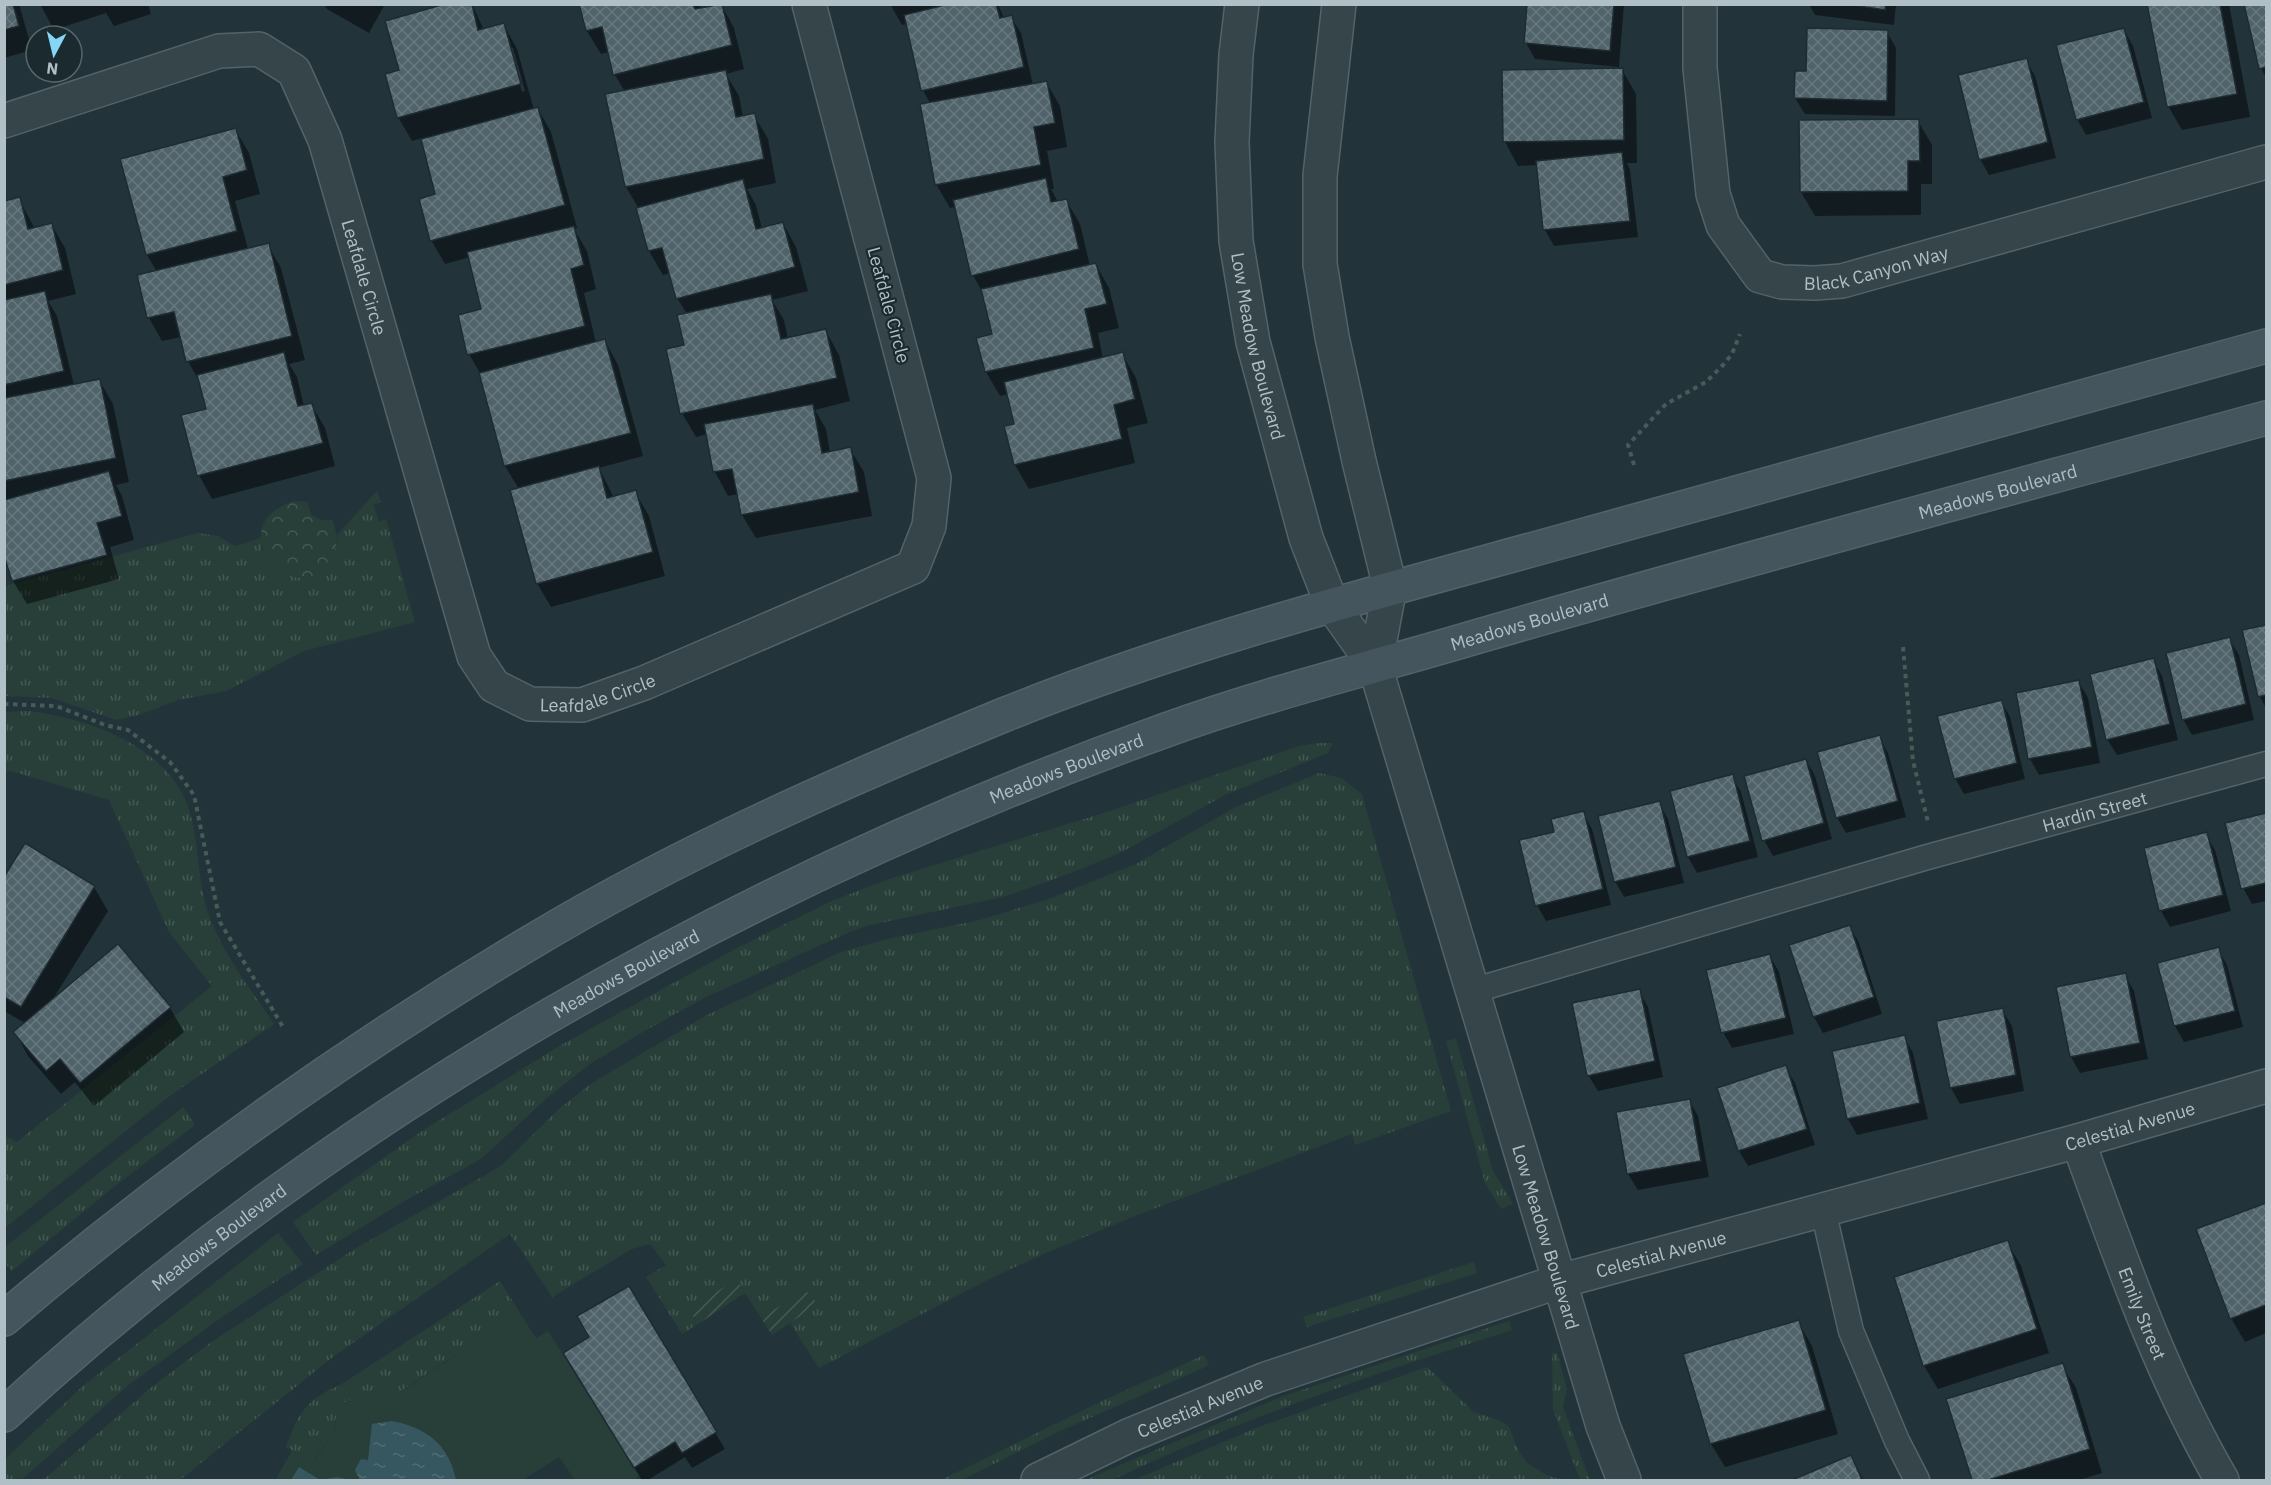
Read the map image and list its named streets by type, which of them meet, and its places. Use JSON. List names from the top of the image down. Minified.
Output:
{"streets":{"main road":["Meadows Boulevard"],"street":["Black Canyon Way","Leafdale Circle","Low Meadow Boulevard","Celestial Avenue","Emily Street"],"lane":["Hardin Street"]},"crossings":[["Low Meadow Boulevard","Meadows Boulevard"],["Low Meadow Boulevard","Celestial Avenue"],["Celestial Avenue","Emily Street"]],"north":"bottom"}
